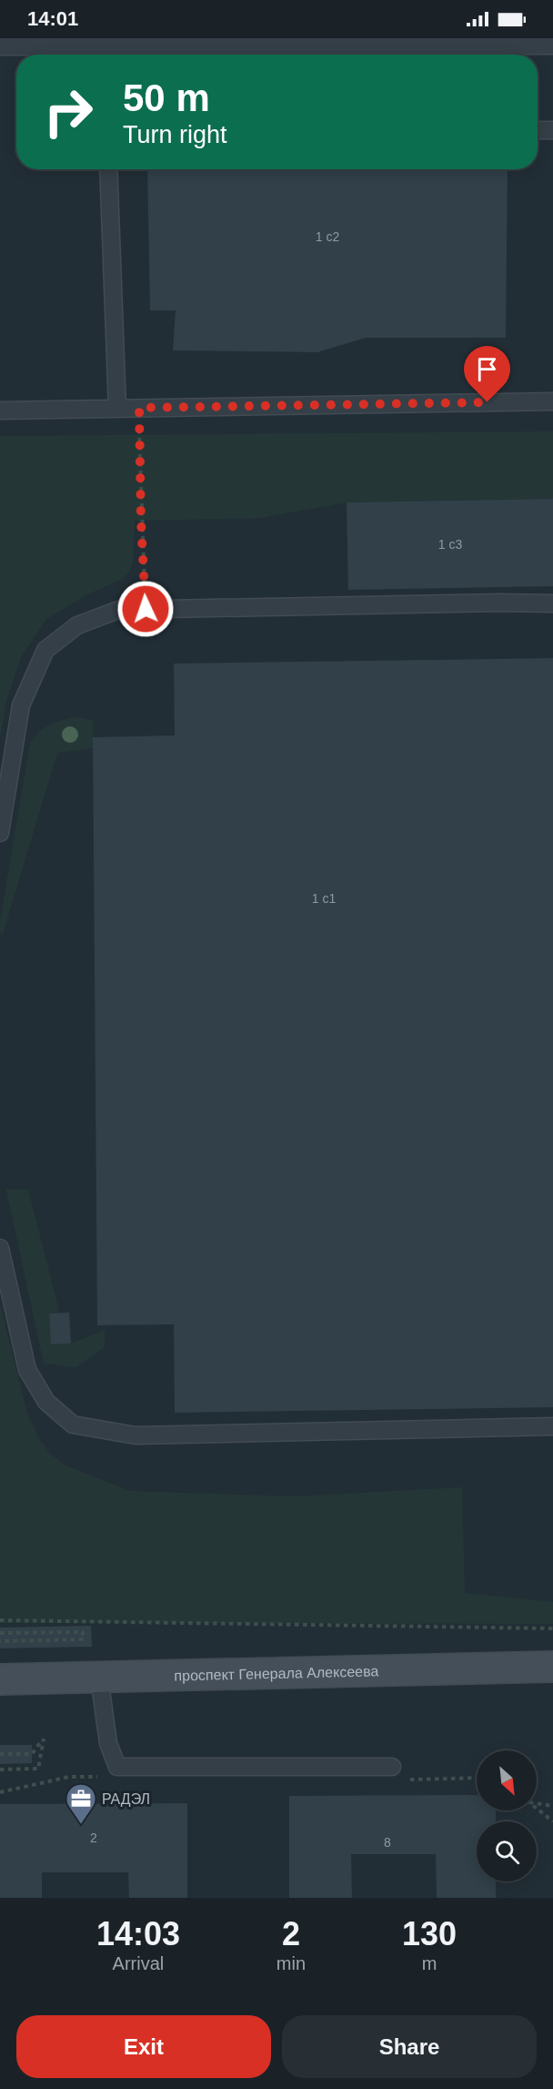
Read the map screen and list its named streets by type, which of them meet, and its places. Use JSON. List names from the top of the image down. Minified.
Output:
{"streets":{"main road":["проспект Генерала Алексеева"]},"places":{"office":["РАДЭЛ"]},"house_numbers":["1 с2","1 с3","1 с1","2","8"],"north":"bottom right","page":{"status":"14:01","turn":["50 m","Turn right"],"eta":["14:03","Arrival","2","min","130","m"],"buttons":["Exit","Share"]}}
